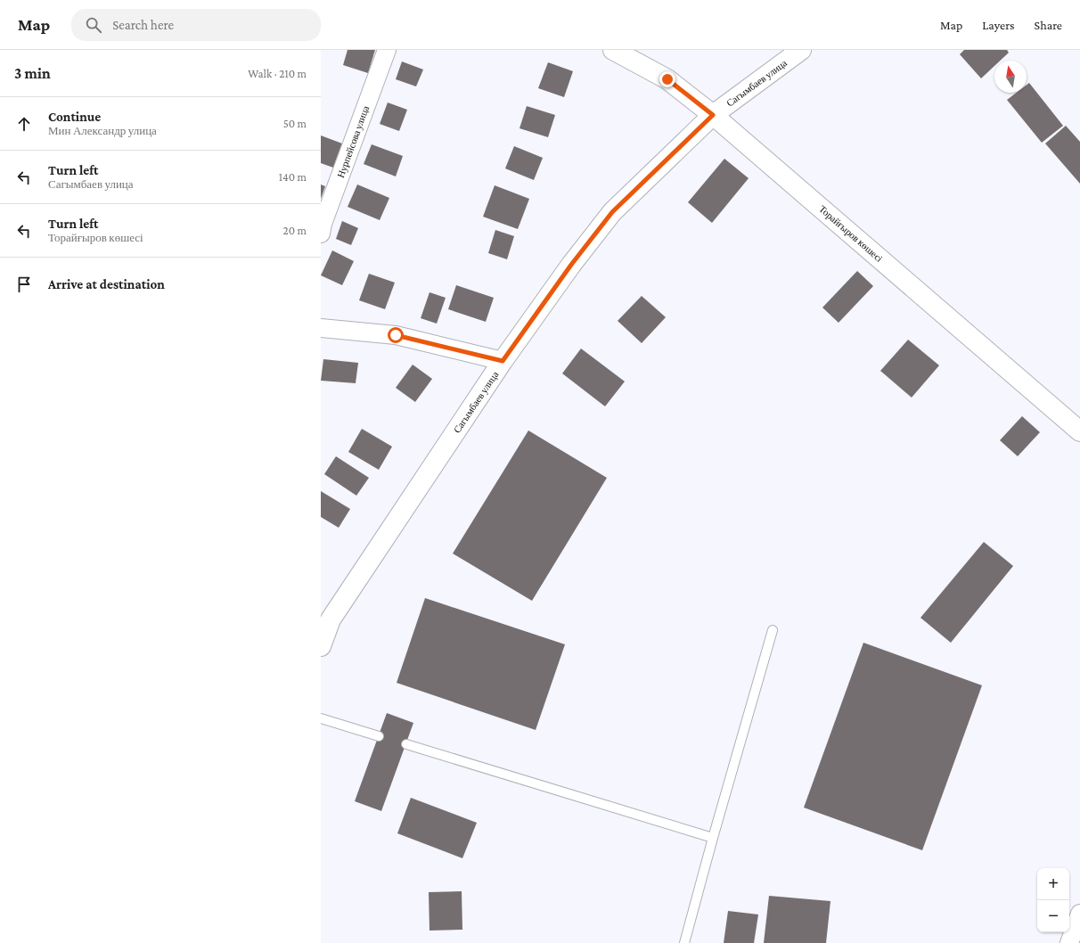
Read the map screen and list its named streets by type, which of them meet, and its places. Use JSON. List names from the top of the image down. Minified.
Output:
{"streets":{"street":["Сагымбаев улица","Нурпейсова улица","Торайғыров көшесі"]},"crossings":[["Сагымбаев улица","Торайғыров көшесі"]],"north":"top","page":{"header":"Map","search":"Search here","nav":["Map","Layers","Share"],"heading":["3 min","Walk · 210 m"],"list":[["Continue","Мин Александр улица","50 m"],["Turn left","Сагымбаев улица","140 m"],["Turn left","Торайғыров көшесі","20 m"],"Arrive at destination"],"map_buttons":["+","−"]}}
